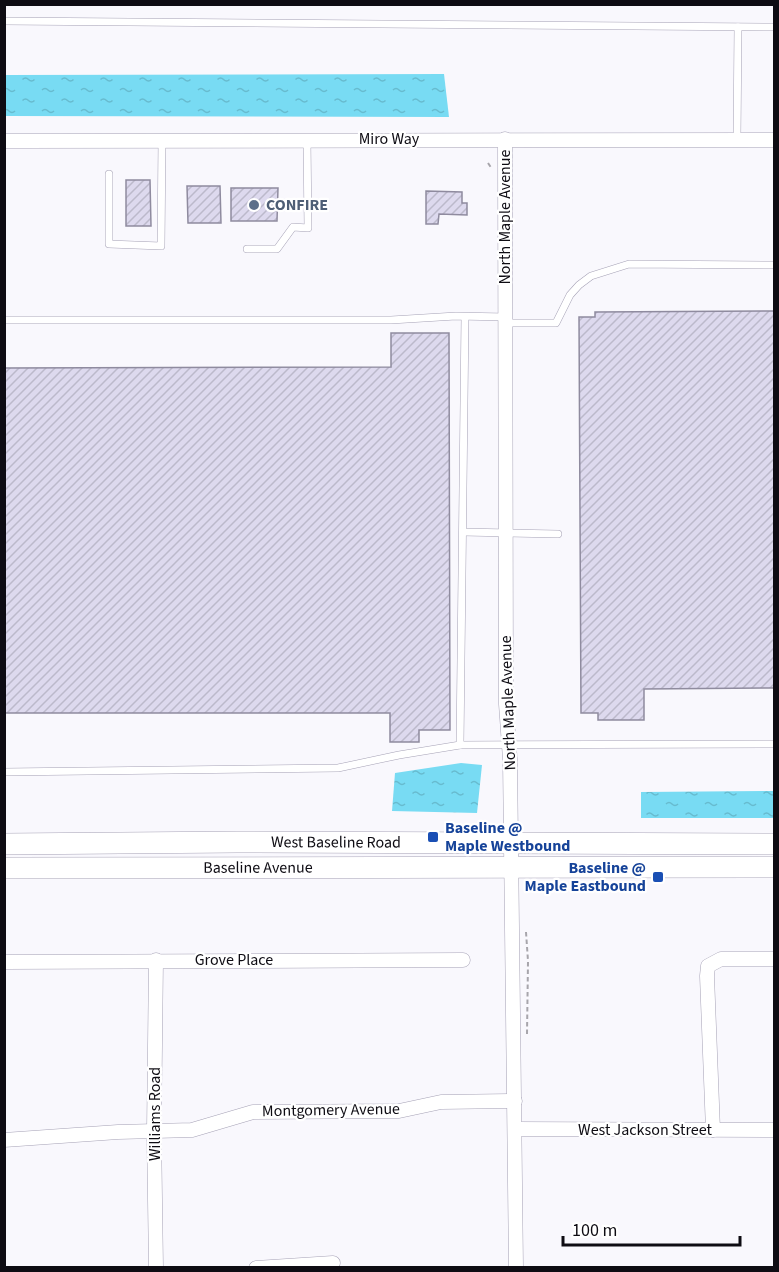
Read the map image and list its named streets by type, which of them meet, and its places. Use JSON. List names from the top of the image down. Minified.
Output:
{"streets":{"main road":["West Baseline Road","Baseline Avenue"],"street":["Miro Way","North Maple Avenue","Grove Place","Montgomery Avenue","Williams Road","West Jackson Street"]},"crossings":[["Miro Way","North Maple Avenue"],["North Maple Avenue","West Baseline Road"],["North Maple Avenue","Baseline Avenue"],["North Maple Avenue","Montgomery Avenue"],["North Maple Avenue","West Jackson Street"],["Grove Place","Williams Road"],["Montgomery Avenue","Williams Road"]],"places":{"other":["CONFIRE"],"transit":["Baseline @ Maple Westbound","Baseline @ Maple Eastbound"]},"scale_bar":"100 m"}
